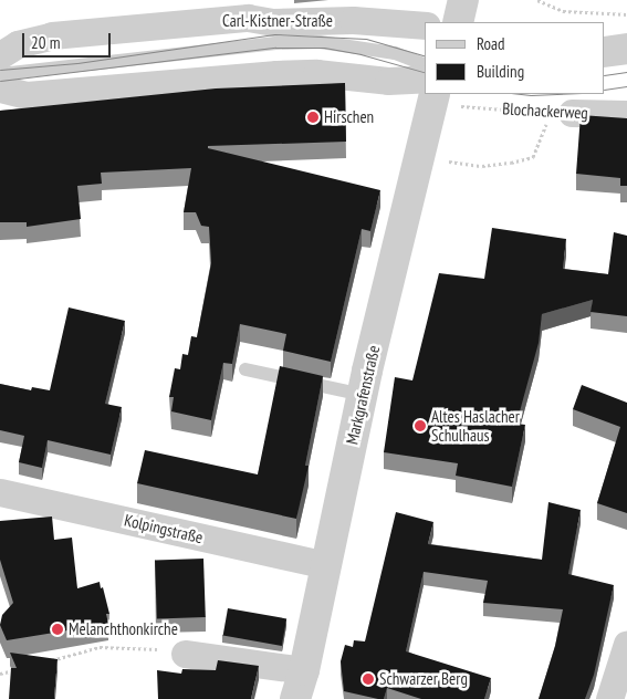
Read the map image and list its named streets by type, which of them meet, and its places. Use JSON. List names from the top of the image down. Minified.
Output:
{"streets":{"street":["Carl-Kistner-Straße","Blochackerweg","Markgrafenstraße","Kolpingstraße"]},"crossings":[["Markgrafenstraße","Kolpingstraße"]],"places":["Hirschen","Altes Haslacher Schulhaus","Melanchthonkirche","Schwarzer Berg"],"legend":["Road","Building"],"scale_bar":"20 m"}
